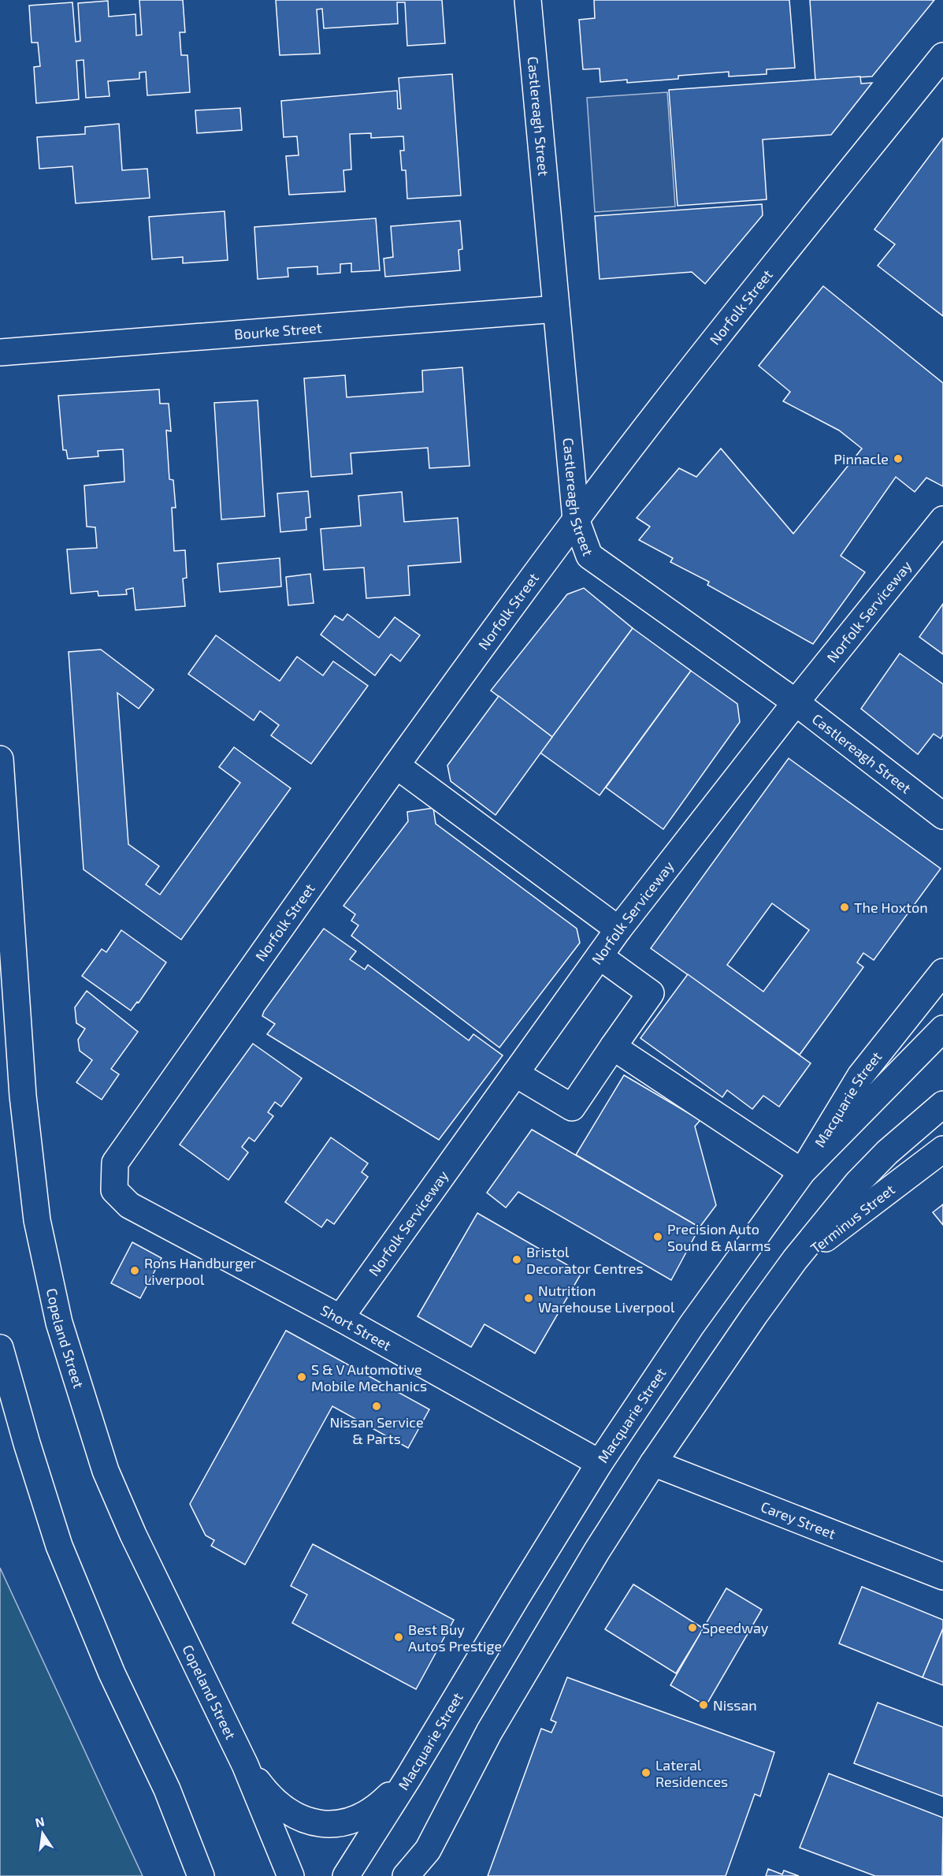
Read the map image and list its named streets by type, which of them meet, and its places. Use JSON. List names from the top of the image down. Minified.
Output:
{"streets":{"main road":["Castlereagh Street","Norfolk Street","Bourke Street","Norfolk Serviceway","Macquarie Street","Terminus Street","Short Street","Copeland Street","Carey Street"]},"crossings":[["Castlereagh Street","Norfolk Street"],["Castlereagh Street","Bourke Street"],["Castlereagh Street","Norfolk Serviceway"],["Norfolk Street","Short Street"],["Norfolk Serviceway","Short Street"],["Macquarie Street","Short Street"]],"places":["Pinnacle","The Hoxton","Precision Auto Sound & Alarms","Bristol Decorator Centres","Rons Handburger Liverpool","Nutrition Warehouse Liverpool","S & V Automotive Mobile Mechanics","Nissan Service & Parts","Speedway","Best Buy Autos Prestige","Nissan","Lateral Residences"],"north":"top"}
